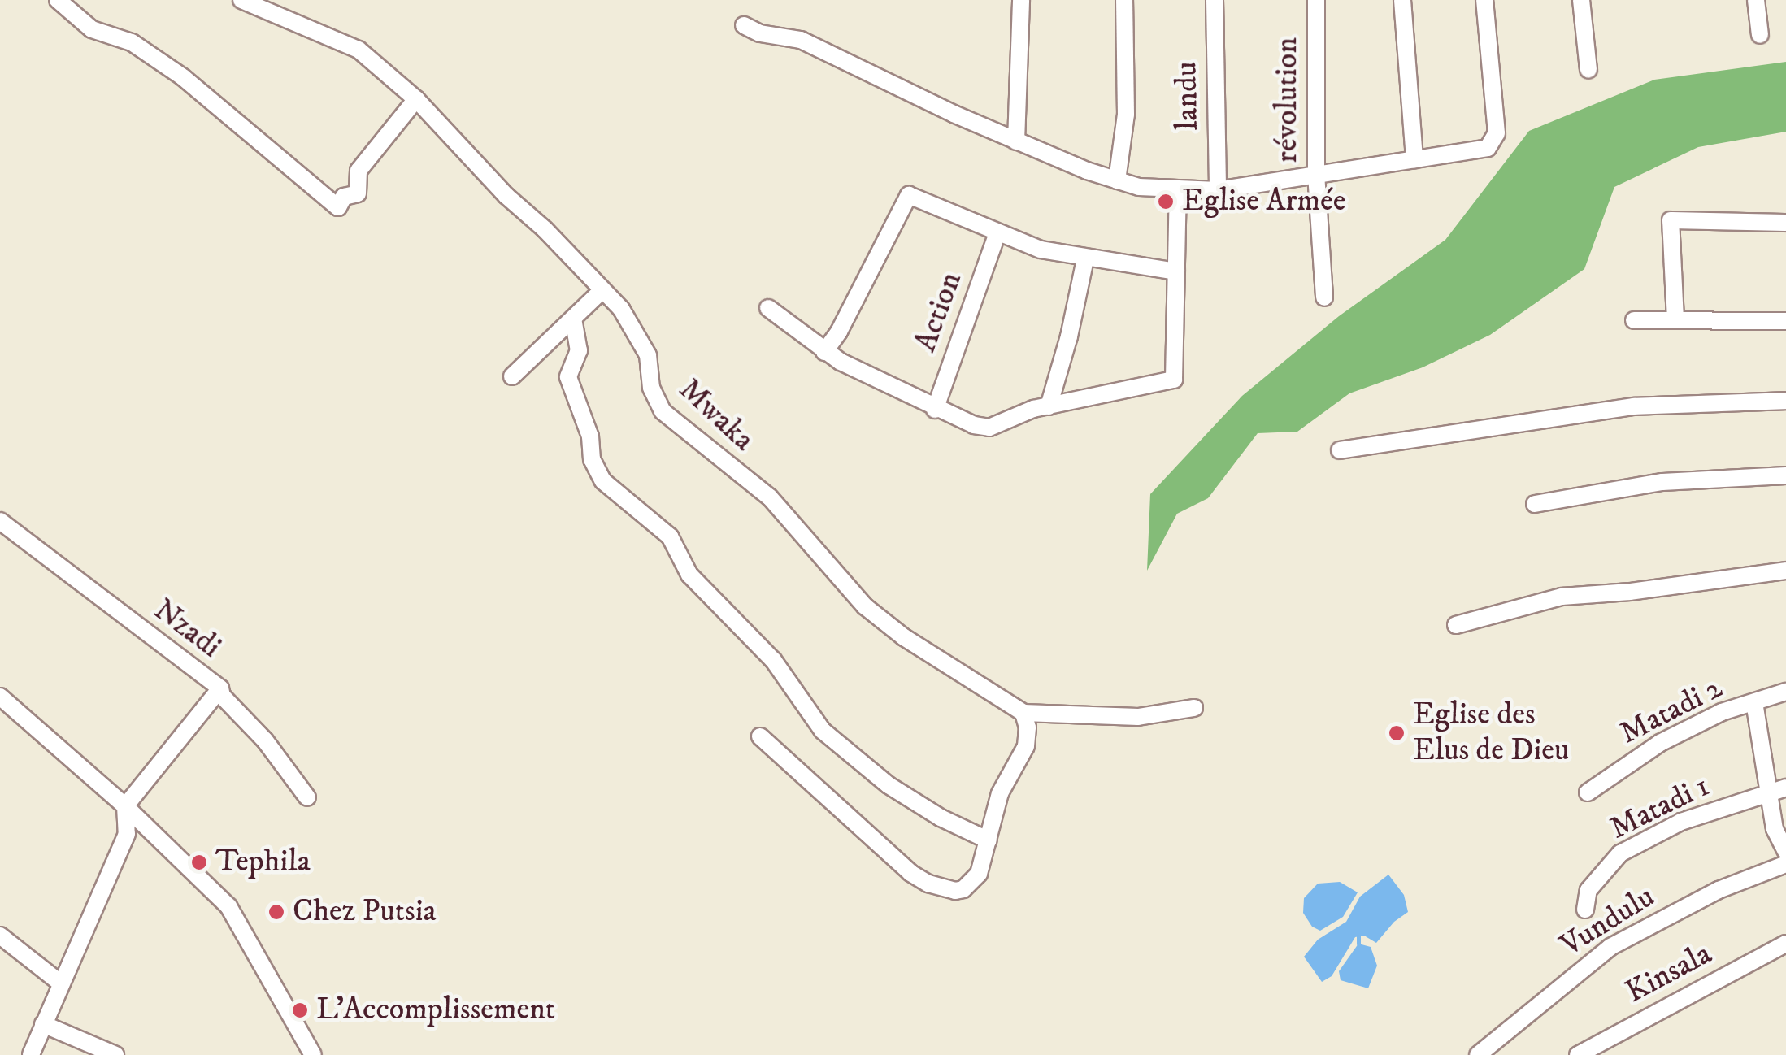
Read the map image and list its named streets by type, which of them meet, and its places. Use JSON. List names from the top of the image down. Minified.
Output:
{"streets":{"street":["landu","révolution","Action","Mwaka","Nzadi","Matadi 2","Matadi 1","Vundulu","Kinsala"]},"places":["Eglise Armée","Eglise des Elus de Dieu","Tephila","Chez Putsia","L'Accomplissement"]}
